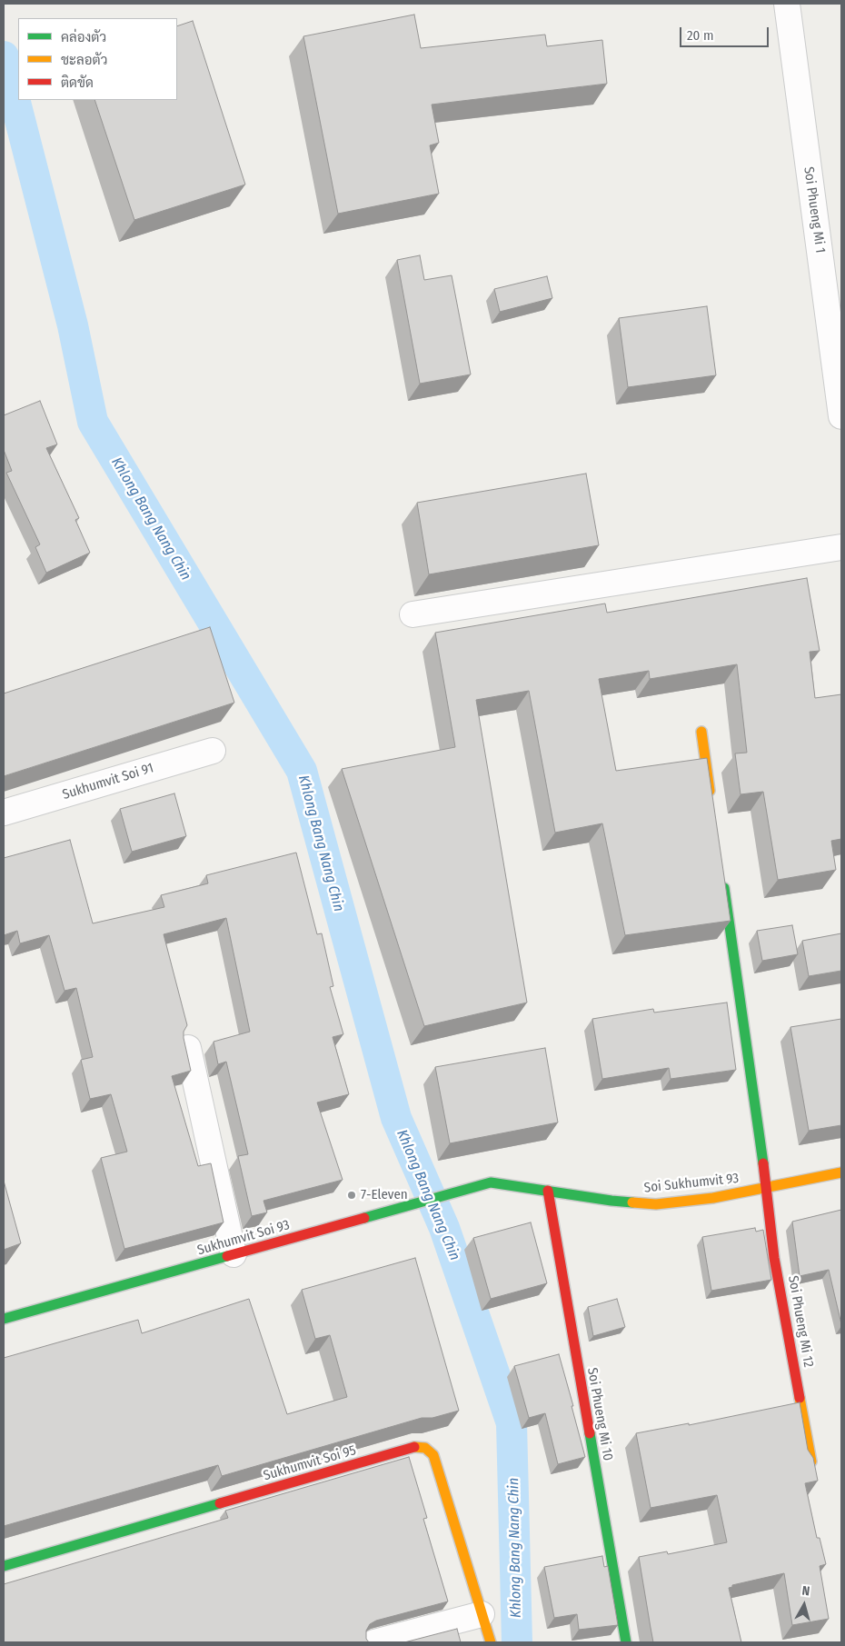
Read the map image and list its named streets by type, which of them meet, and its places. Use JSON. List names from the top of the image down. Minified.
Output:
{"streets":{"street":["Soi Phueng Mi 1","Sukhumvit Soi 91","Soi Sukhumvit 93","Sukhumvit Soi 93","Soi Phueng Mi 12","Soi Phueng Mi 10","Sukhumvit Soi 95"]},"crossings":[["Soi Sukhumvit 93","Sukhumvit Soi 93"],["Soi Sukhumvit 93","Soi Phueng Mi 12"],["Soi Sukhumvit 93","Soi Phueng Mi 10"]],"water":["Khlong Bang Nang Chin"],"places":["7-Eleven"],"legend":["คล่องตัว","ชะลอตัว","ติดขัด"],"scale_bar":"20 m","north":"top"}
